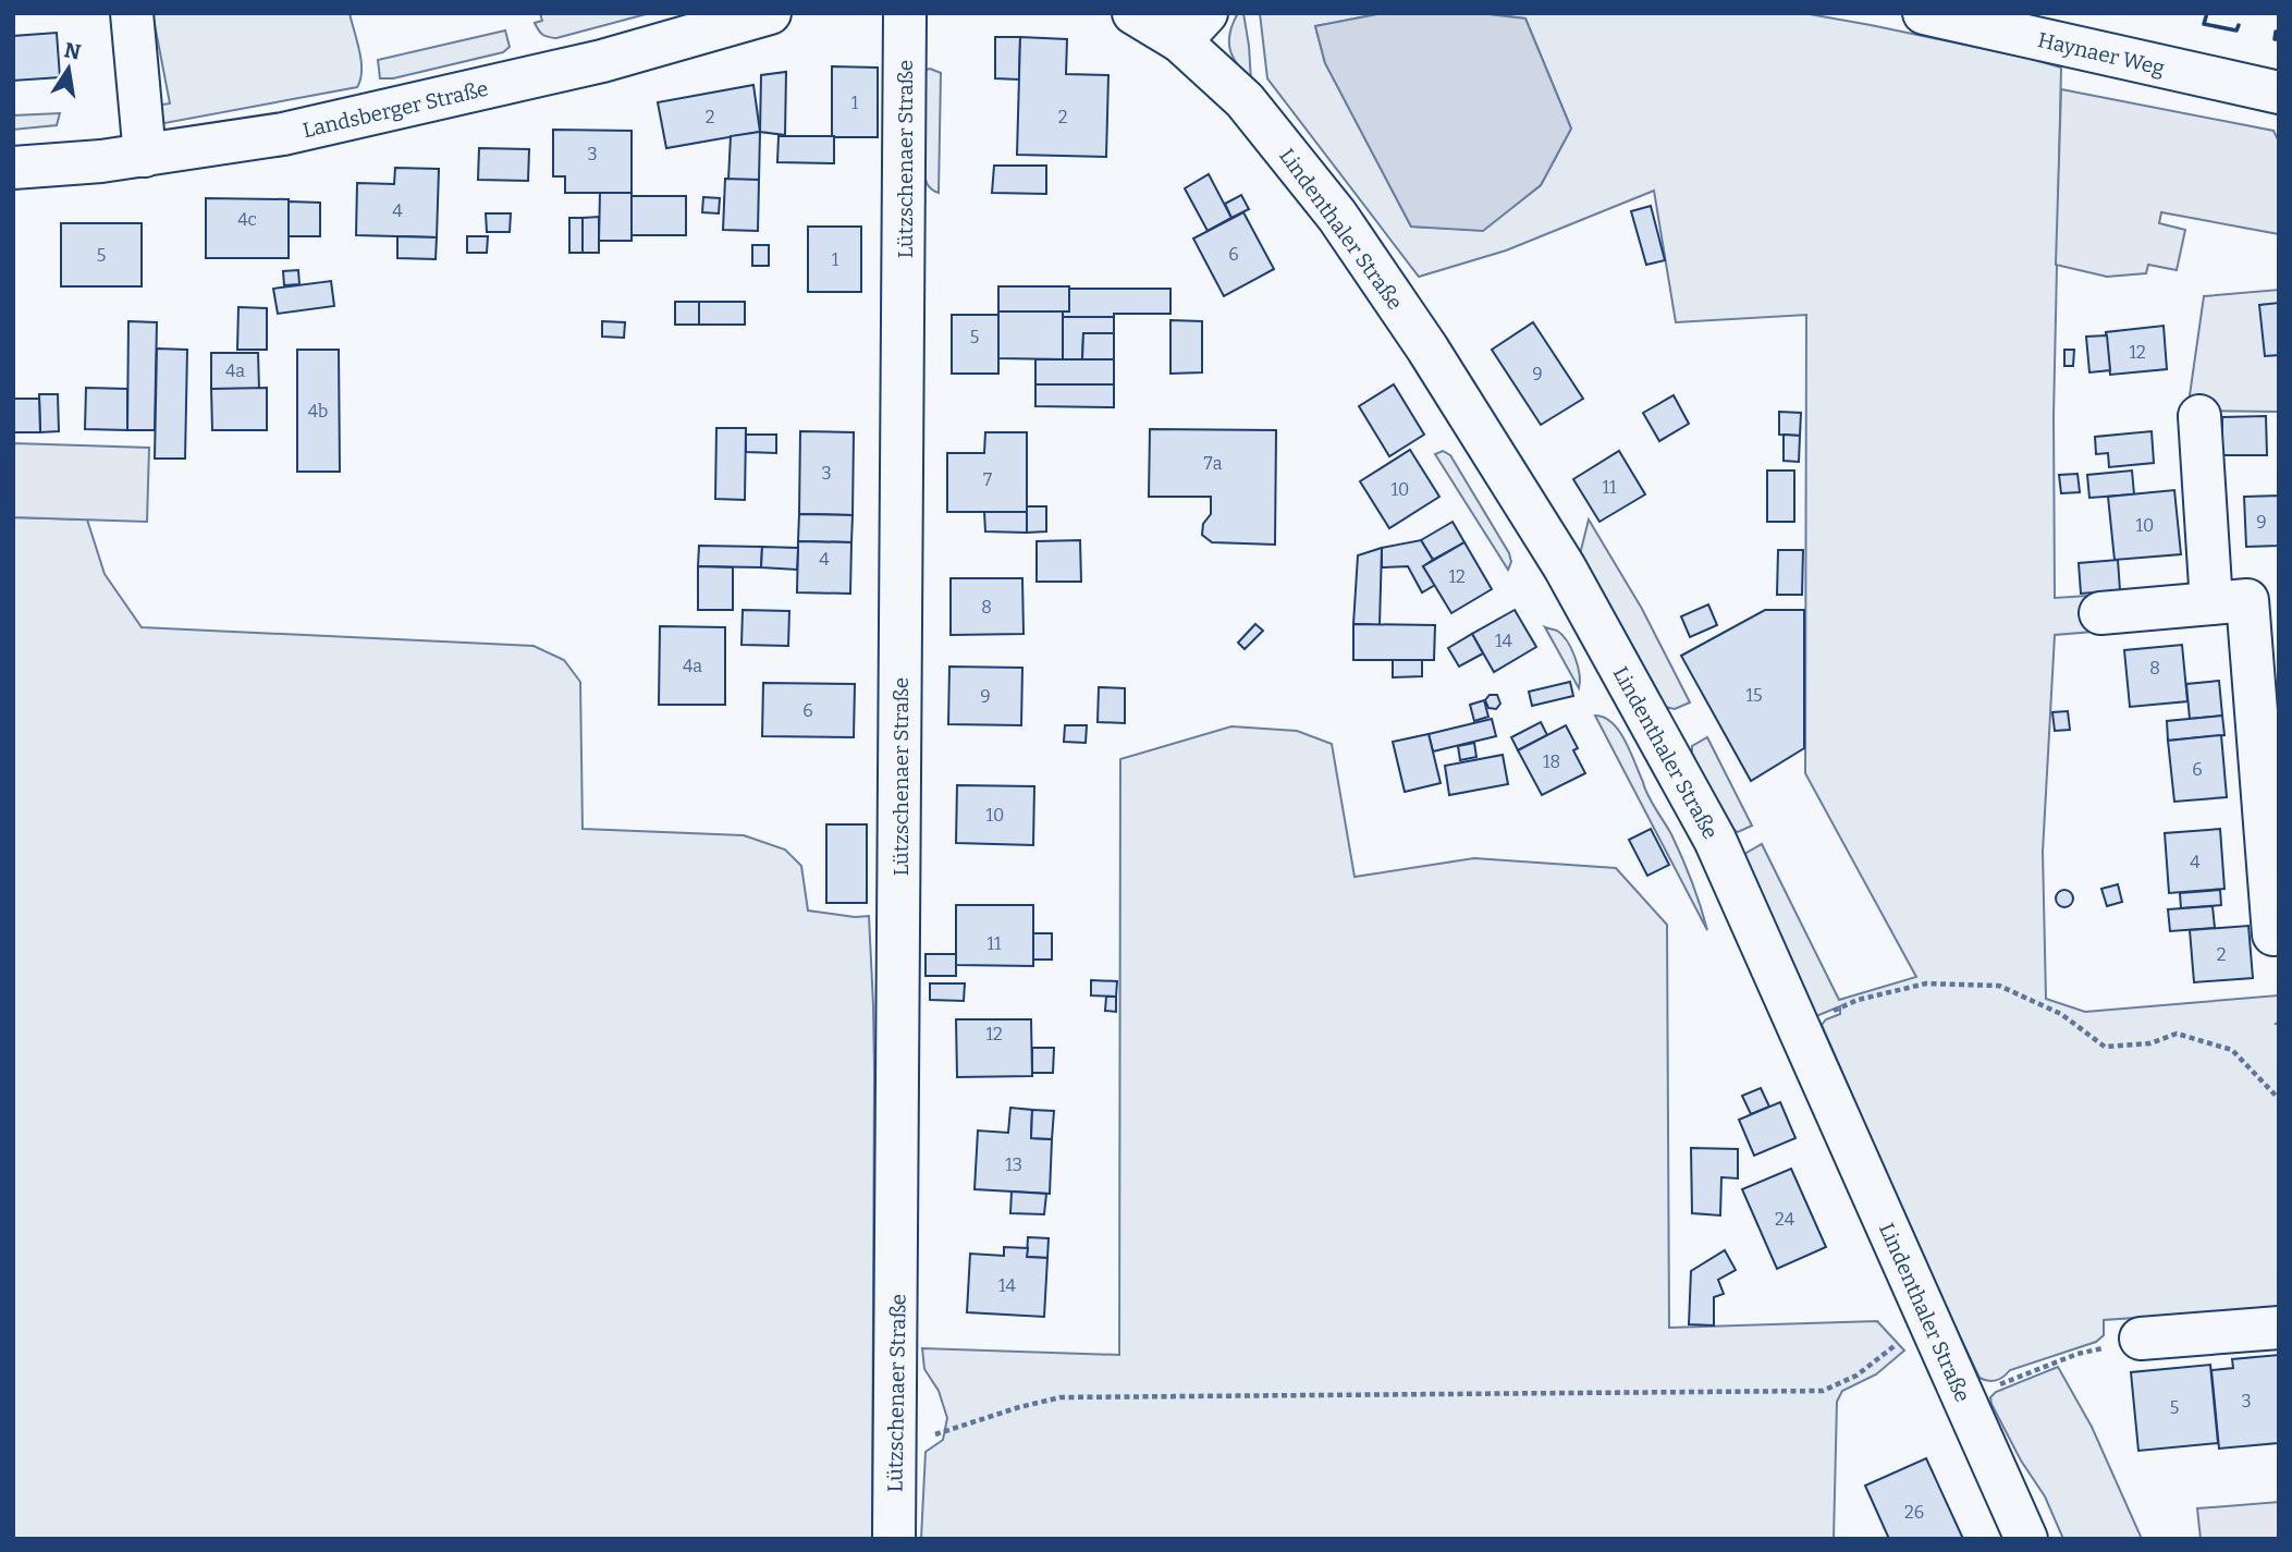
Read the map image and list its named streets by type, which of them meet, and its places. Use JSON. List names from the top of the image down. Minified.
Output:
{"streets":{"street":["Haynaer Weg","Landsberger Straße","Lützschenaer Straße","Lindenthaler Straße"]},"house_numbers":["1","2","2","3","4","4c","6","5","1","5","12","4a","9","4b","7a","3","7","11","10","9","10","4","12","8","14","4a","8","15","9","6","18","6","10","4","11","2","12","13","24","14","3","5","26"],"north":"top"}
